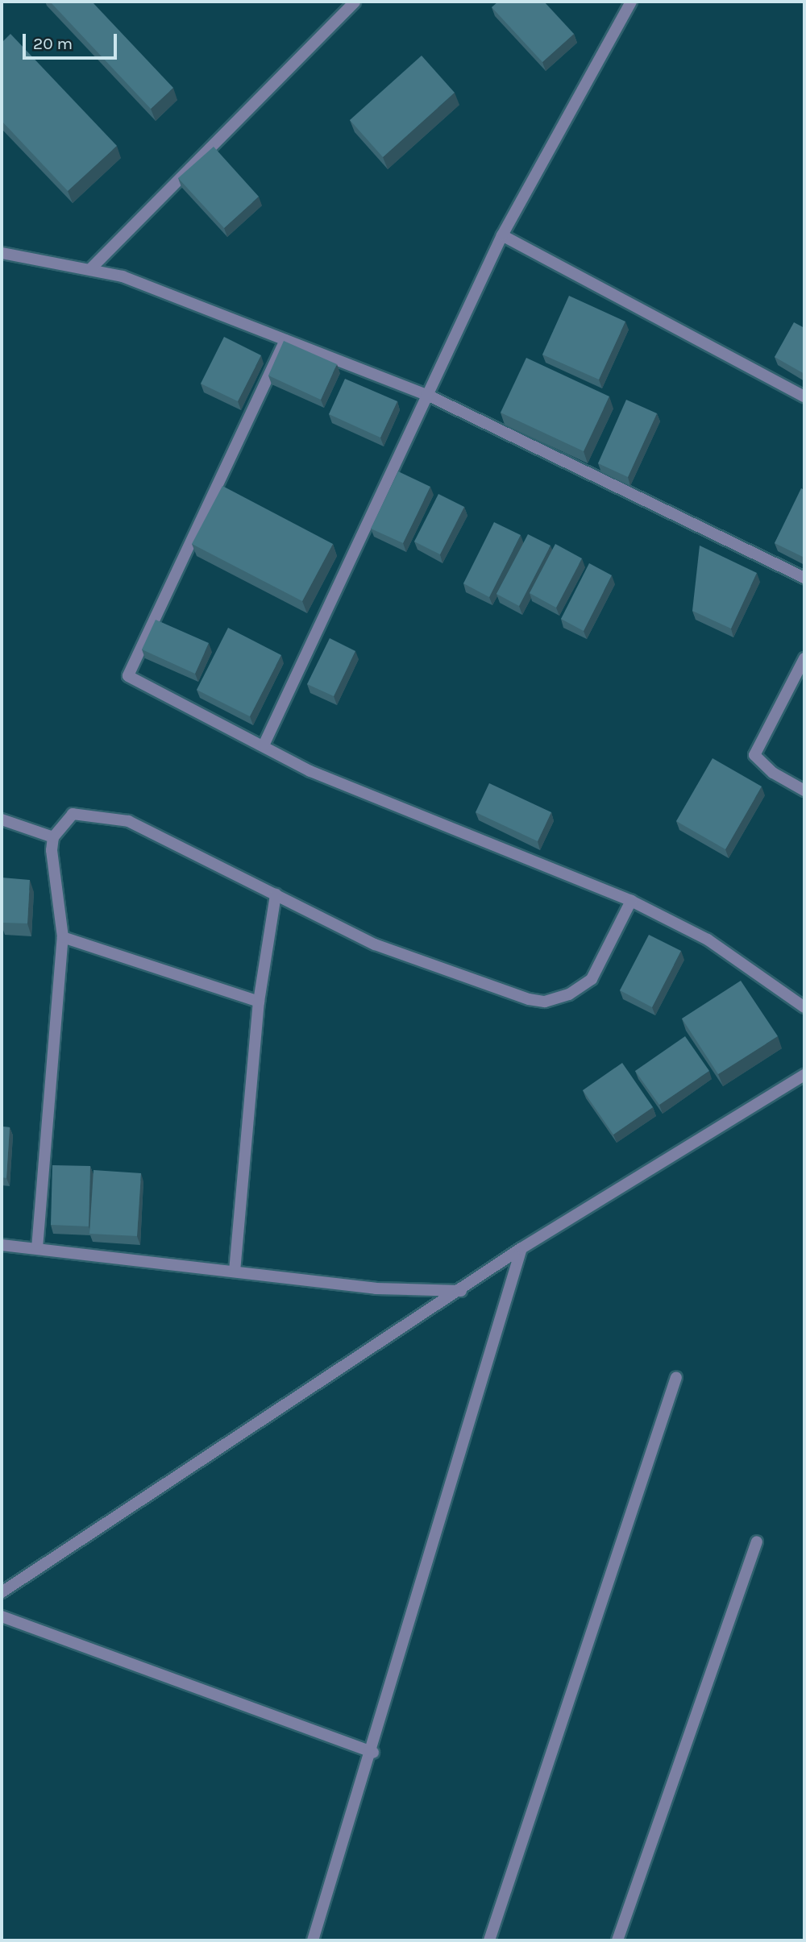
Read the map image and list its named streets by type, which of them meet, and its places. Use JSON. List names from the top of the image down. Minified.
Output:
{"scale_bar":"20 m"}
